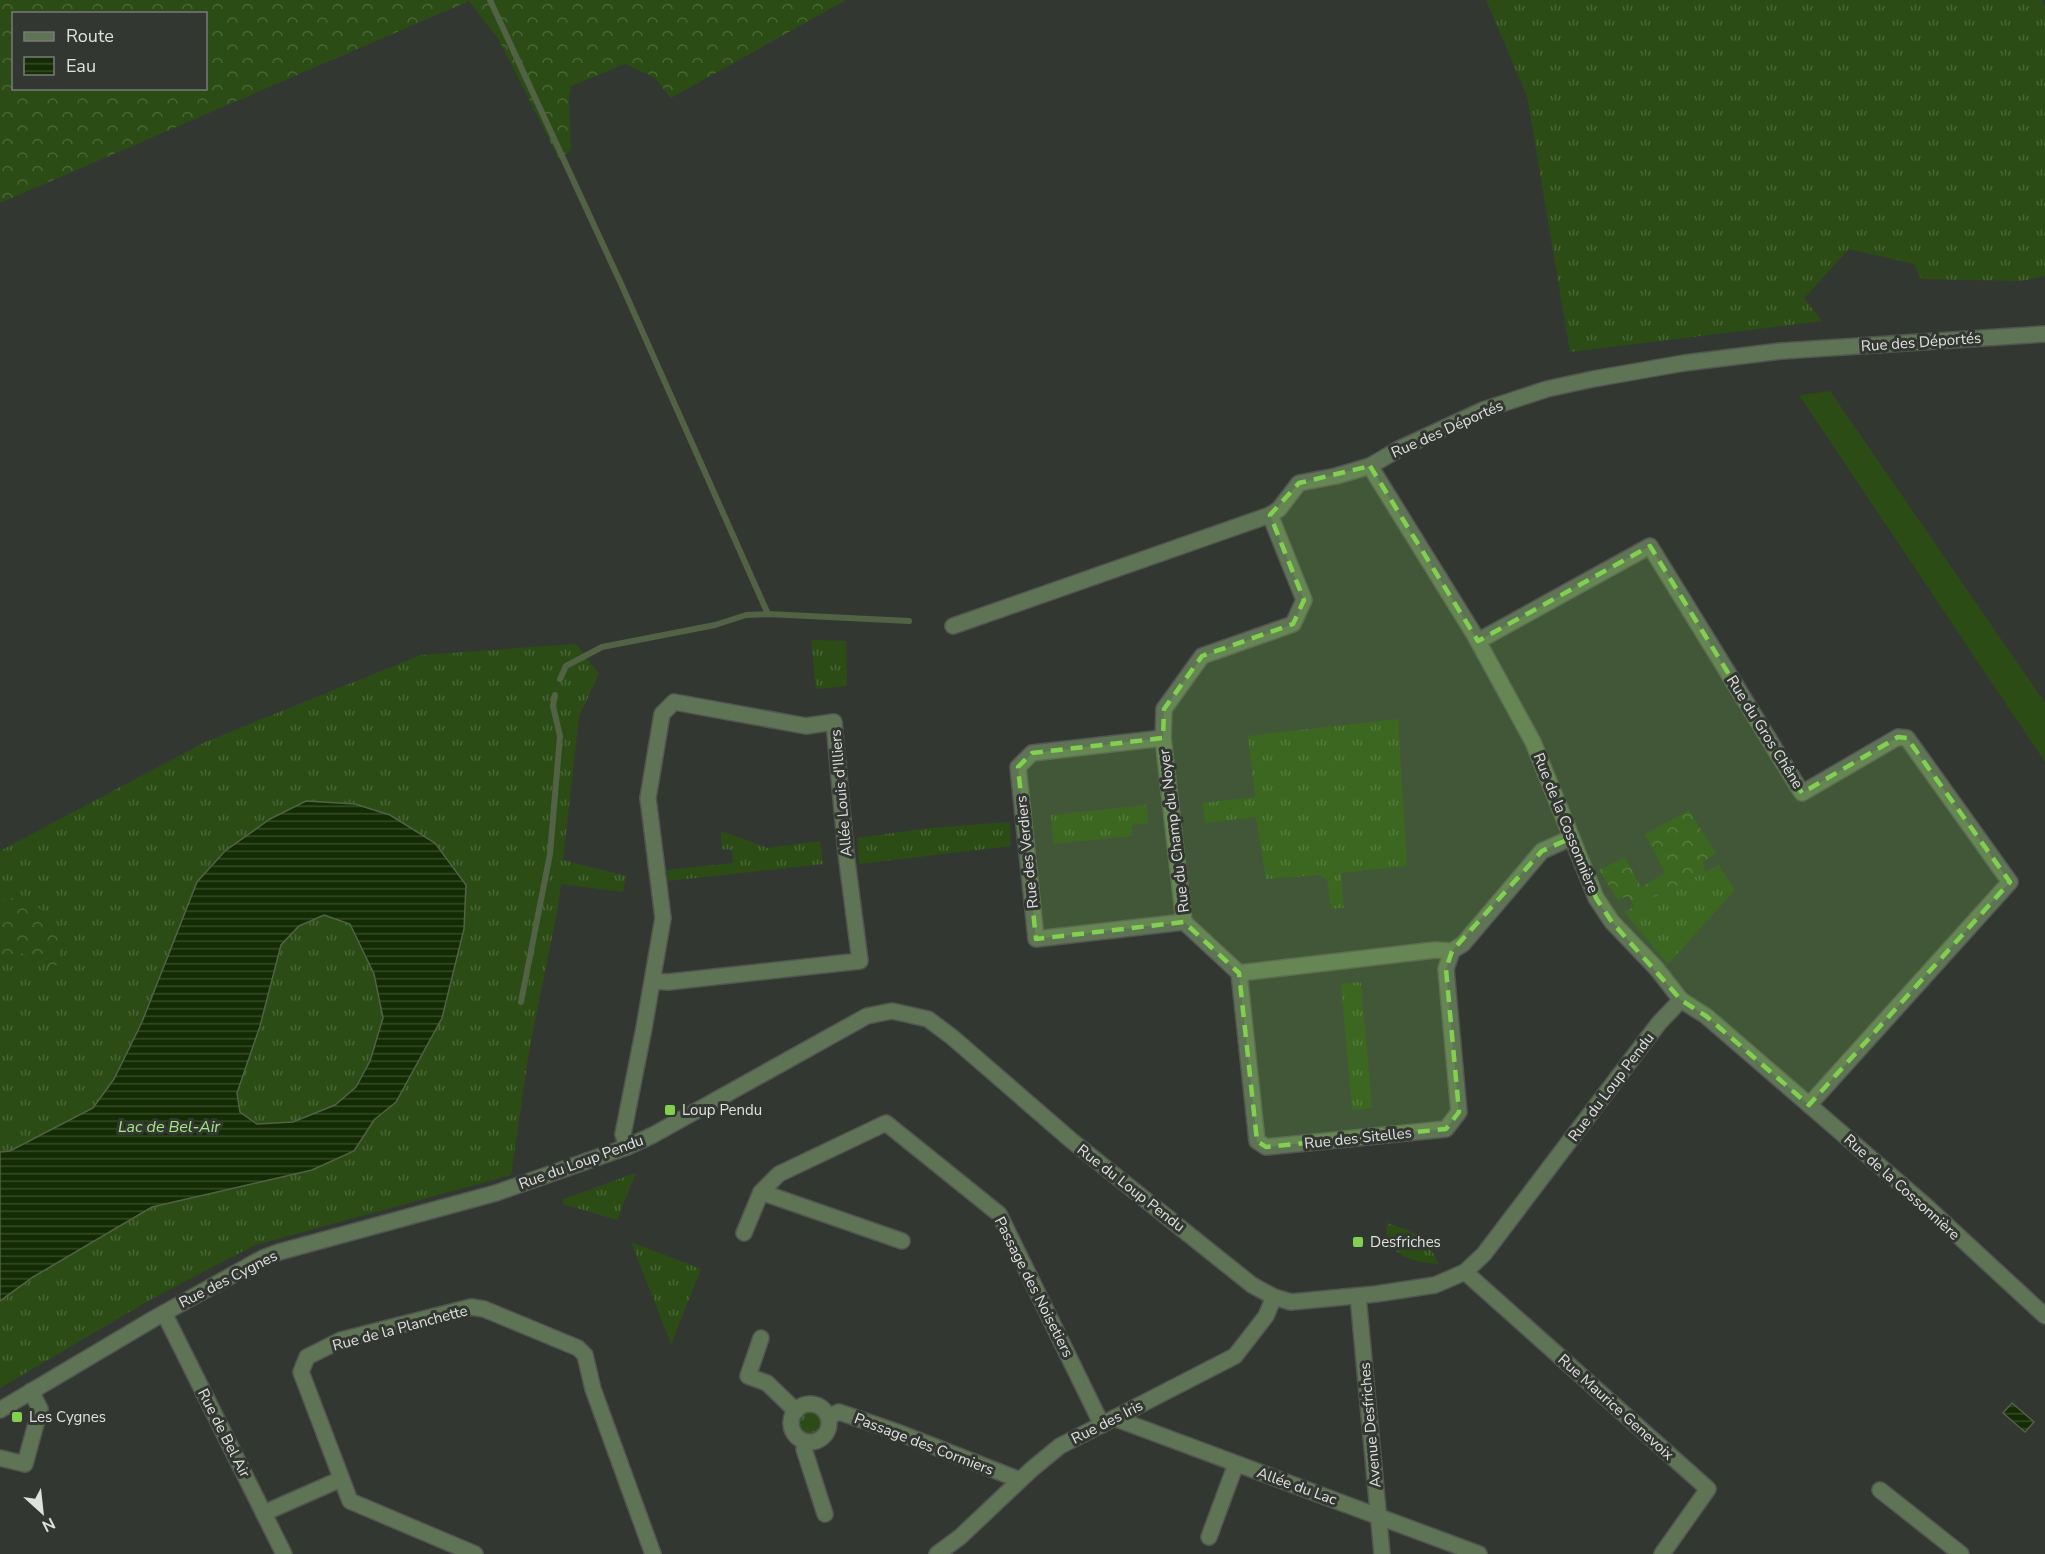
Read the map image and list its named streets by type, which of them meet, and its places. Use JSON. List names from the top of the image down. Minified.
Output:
{"streets":{"street":["Rue des Déportés","Rue du Gros Chêne","Allée Louis d'Illiers","Rue de la Cossonnière","Rue du Champ du Noyer","Rue des Verdiers","Rue du Loup Pendu","Rue des Sitelles","Rue des Cygnes","Passage des Noisetiers","Rue de la Planchette","Rue Maurice Genevoix","Rue des Iris","Avenue Desfriches","Rue de Bel Air","Passage des Cormiers","Allée du Lac"]},"crossings":[["Rue des Déportés","Rue de la Cossonnière"],["Rue des Déportés","Rue du Champ du Noyer"],["Rue du Gros Chêne","Rue de la Cossonnière"],["Allée Louis d'Illiers","Rue du Loup Pendu"],["Rue de la Cossonnière","Rue du Loup Pendu"],["Rue du Champ du Noyer","Rue des Verdiers"],["Rue du Champ du Noyer","Rue des Sitelles"],["Rue du Loup Pendu","Rue des Cygnes"],["Rue du Loup Pendu","Rue Maurice Genevoix"],["Rue du Loup Pendu","Rue des Iris"],["Rue du Loup Pendu","Avenue Desfriches"],["Rue des Cygnes","Rue de Bel Air"],["Passage des Noisetiers","Rue des Iris"],["Passage des Noisetiers","Allée du Lac"],["Rue des Iris","Passage des Cormiers"],["Rue des Iris","Allée du Lac"],["Avenue Desfriches","Allée du Lac"]],"water":["Lac de Bel-Air"],"places":{"transit":["Loup Pendu","Desfriches","Les Cygnes"]},"legend":["Route","Eau"],"north":"bottom right"}
